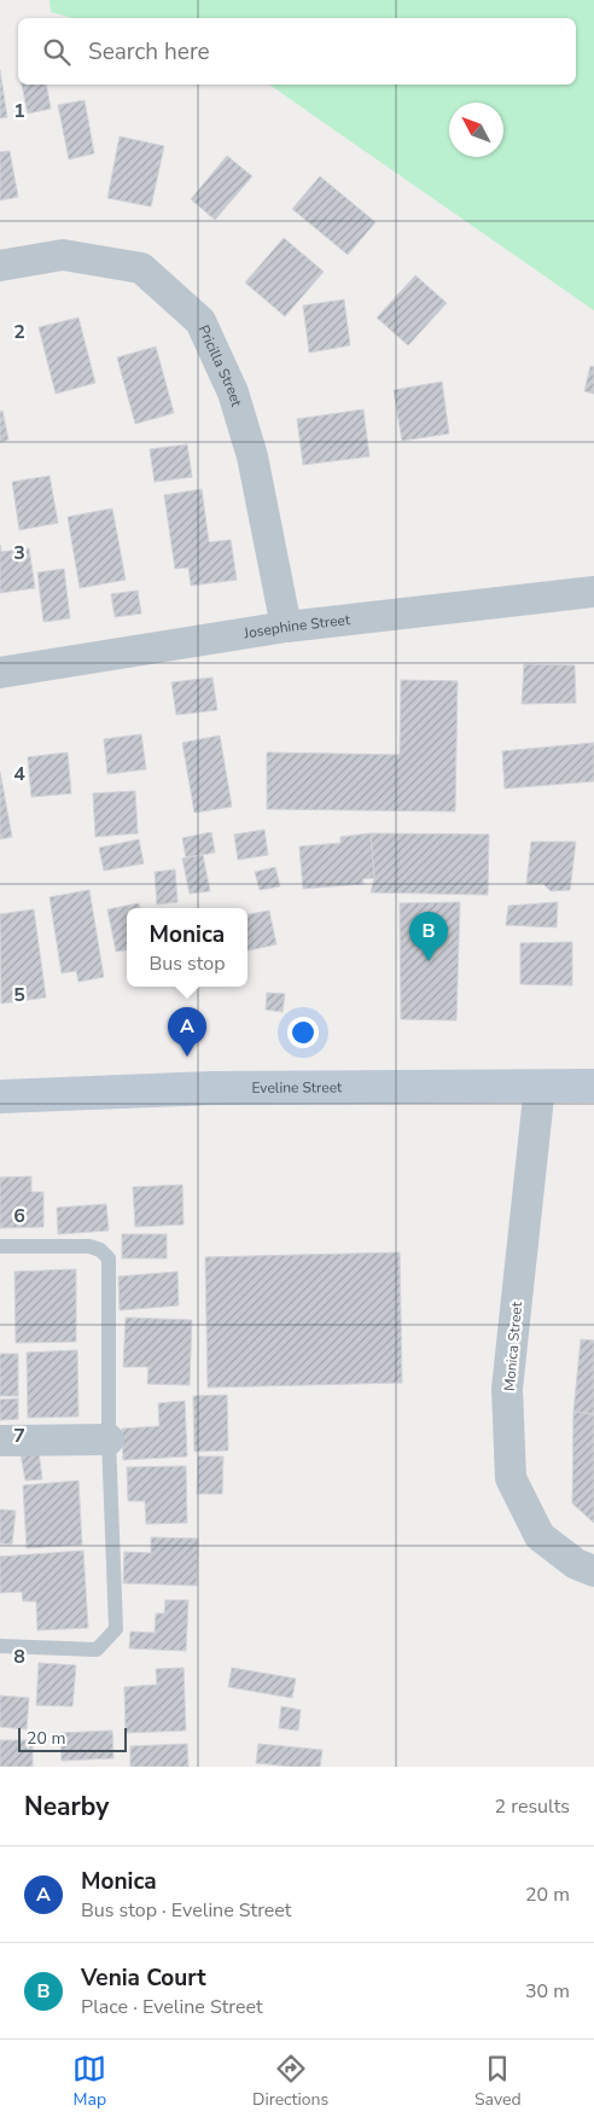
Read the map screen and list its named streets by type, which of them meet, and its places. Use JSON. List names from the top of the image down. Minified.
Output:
{"streets":{"street":["Pricilla Street","Josephine Street","Eveline Street","Monica Street"]},"crossings":[["Pricilla Street","Josephine Street"],["Eveline Street","Monica Street"]],"scale_bar":"20 m","north":"top left","page":{"search":"Search here","popup":["Monica","Bus stop"],"pins":["B","A"],"scale":"20 m","heading":["Nearby","2 results"],"list":[{"mark":"A","name":"Monica","note":"Bus stop · Eveline Street","value":"20 m"},{"mark":"B","name":"Venia Court","note":"Place · Eveline Street","value":"30 m"}],"nav":["Map","Directions","Saved"]},"grid":{"rows":["1","2","3","4","5","6","7","8"]}}
